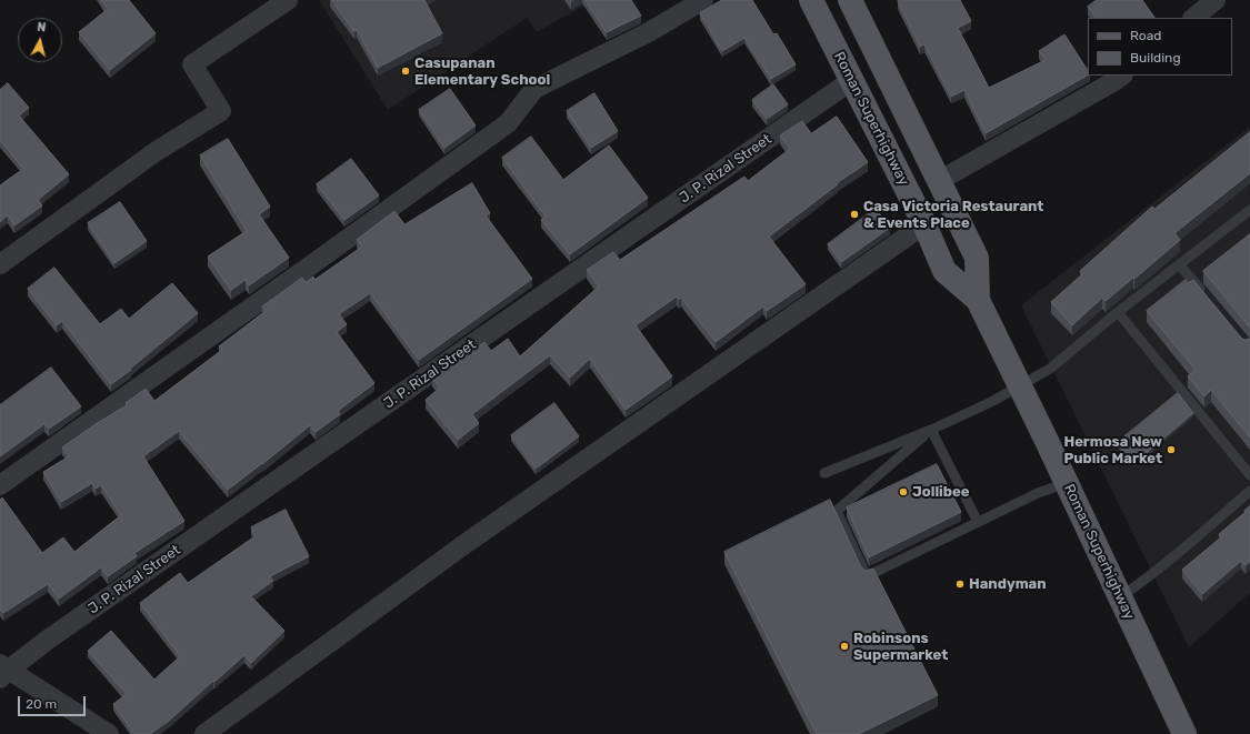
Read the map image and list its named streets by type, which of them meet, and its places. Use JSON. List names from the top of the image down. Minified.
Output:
{"streets":{"main road":["Roman Superhighway"],"street":["J. P. Rizal Street"]},"crossings":[["Roman Superhighway","J. P. Rizal Street"]],"places":["Casupanan Elementary School","Casa Victoria Restaurant & Events Place","Hermosa New Public Market","Jollibee","Handyman","Robinsons Supermarket"],"legend":["Road","Building"],"scale_bar":"20 m","north":"top"}
